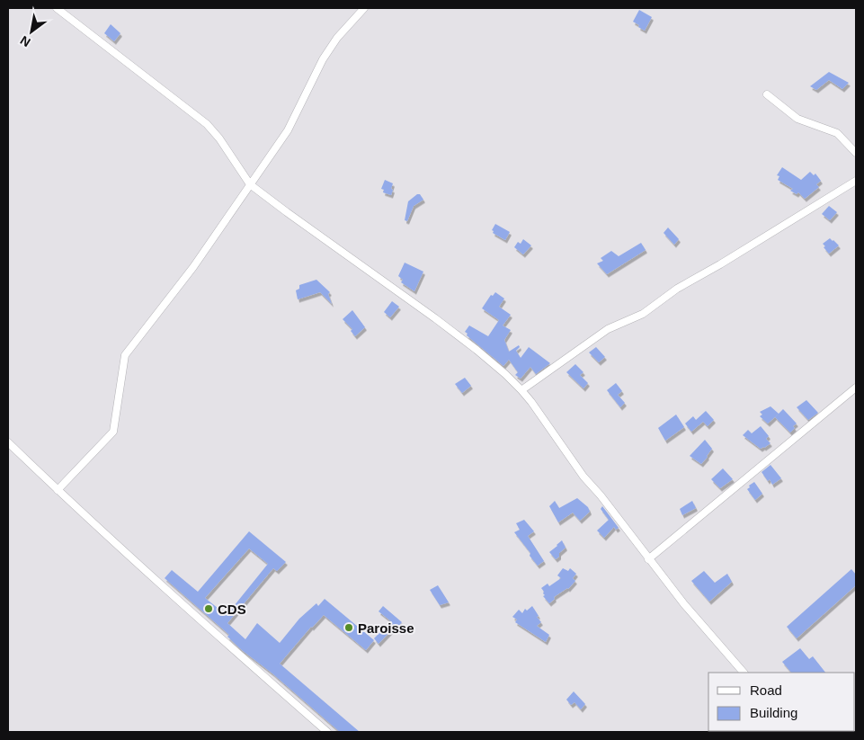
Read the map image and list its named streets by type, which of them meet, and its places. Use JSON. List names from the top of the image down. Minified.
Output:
{"places":["CDS","Paroisse"],"legend":["Road","Building"],"north":"bottom left"}
